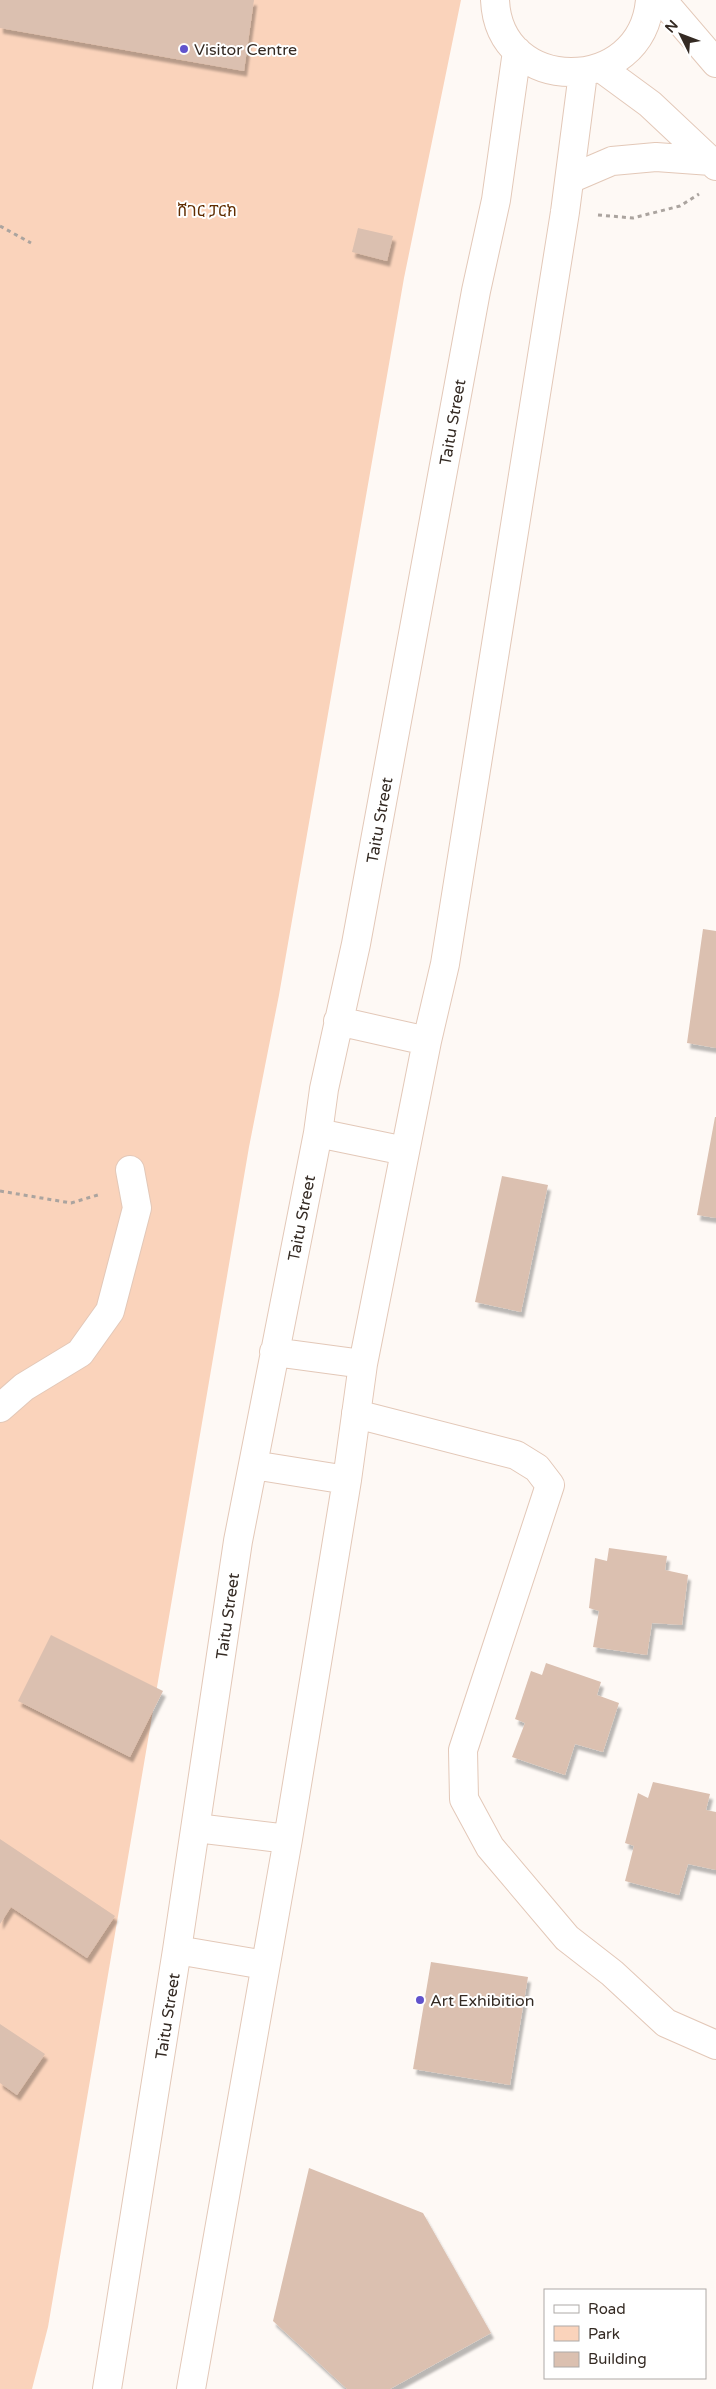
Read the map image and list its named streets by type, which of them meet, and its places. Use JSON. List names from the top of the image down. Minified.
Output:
{"streets":{"main road":["Taitu Street"]},"parks":["ሸገር ፓርክ"],"places":["Visitor Centre","Art Exhibition"],"legend":["Road","Park","Building"],"north":"top left"}
